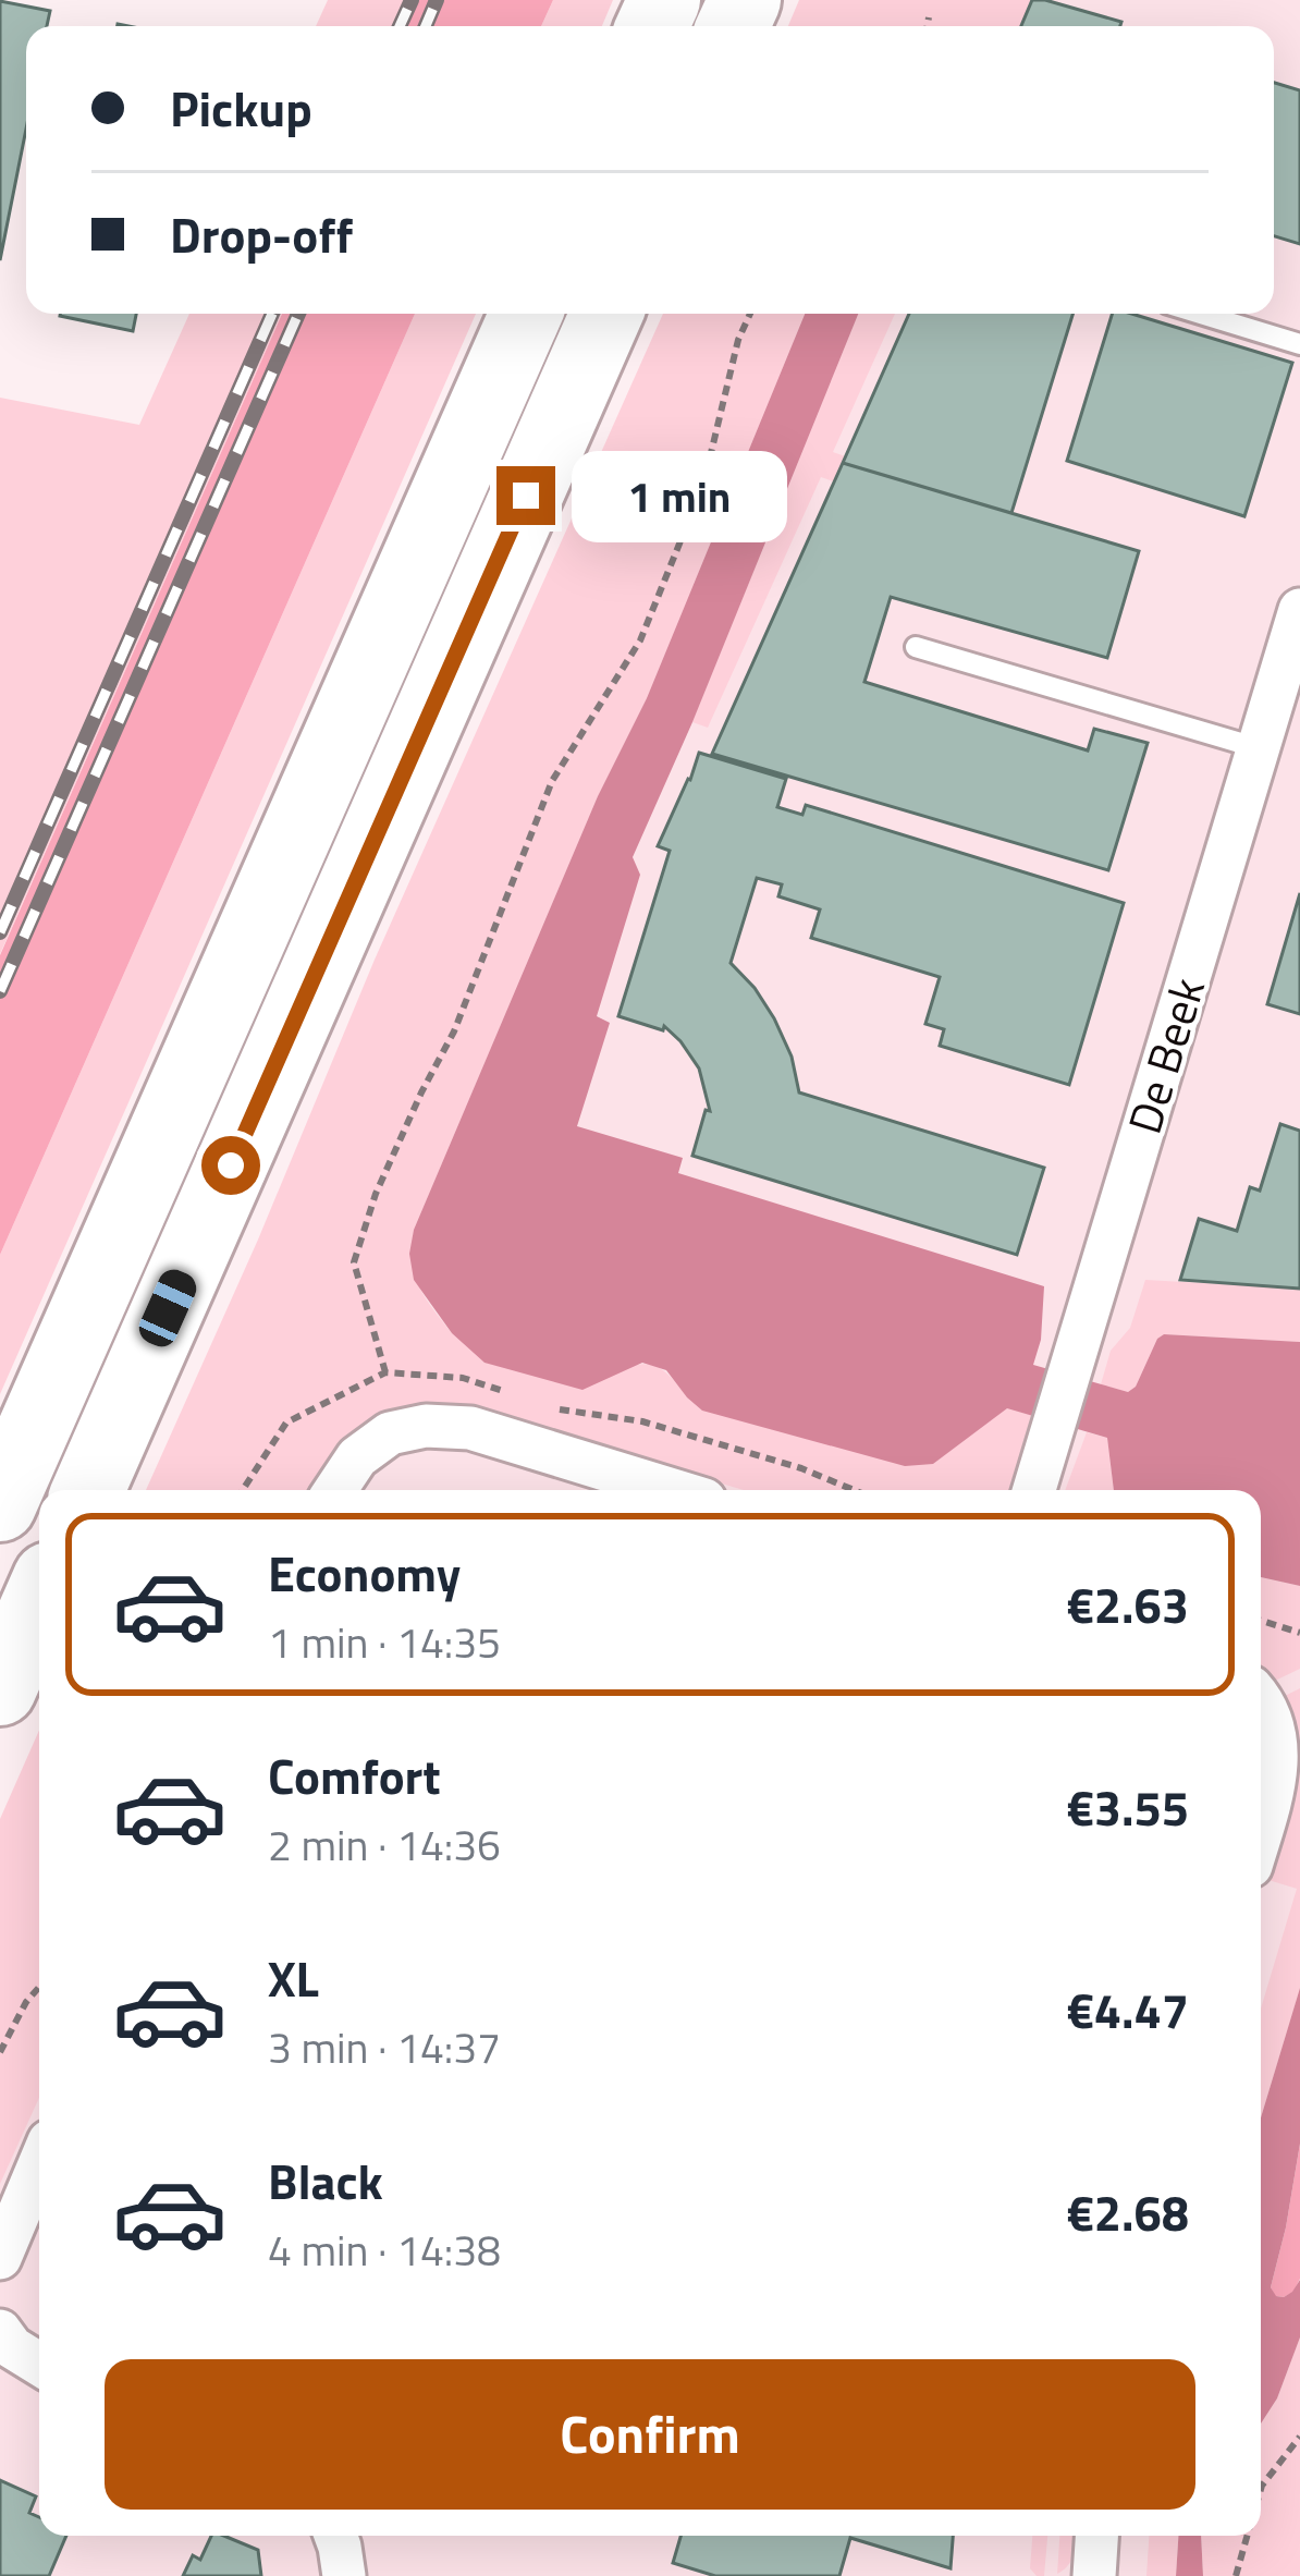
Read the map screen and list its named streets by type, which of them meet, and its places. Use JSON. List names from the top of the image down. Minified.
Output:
{"streets":{"street":["De Beek"]},"page":{"banner":["Pickup","Drop-off"],"bubble":"1 min","list":[{"name":"Economy","note":"1 min · 14:35","value":"€2.63"},{"name":"Comfort","note":"2 min · 14:36","value":"€3.55"},{"name":"XL","note":"3 min · 14:37","value":"€4.47"},{"name":"Black","note":"4 min · 14:38","value":"€2.68"}],"buttons":"Confirm"}}
